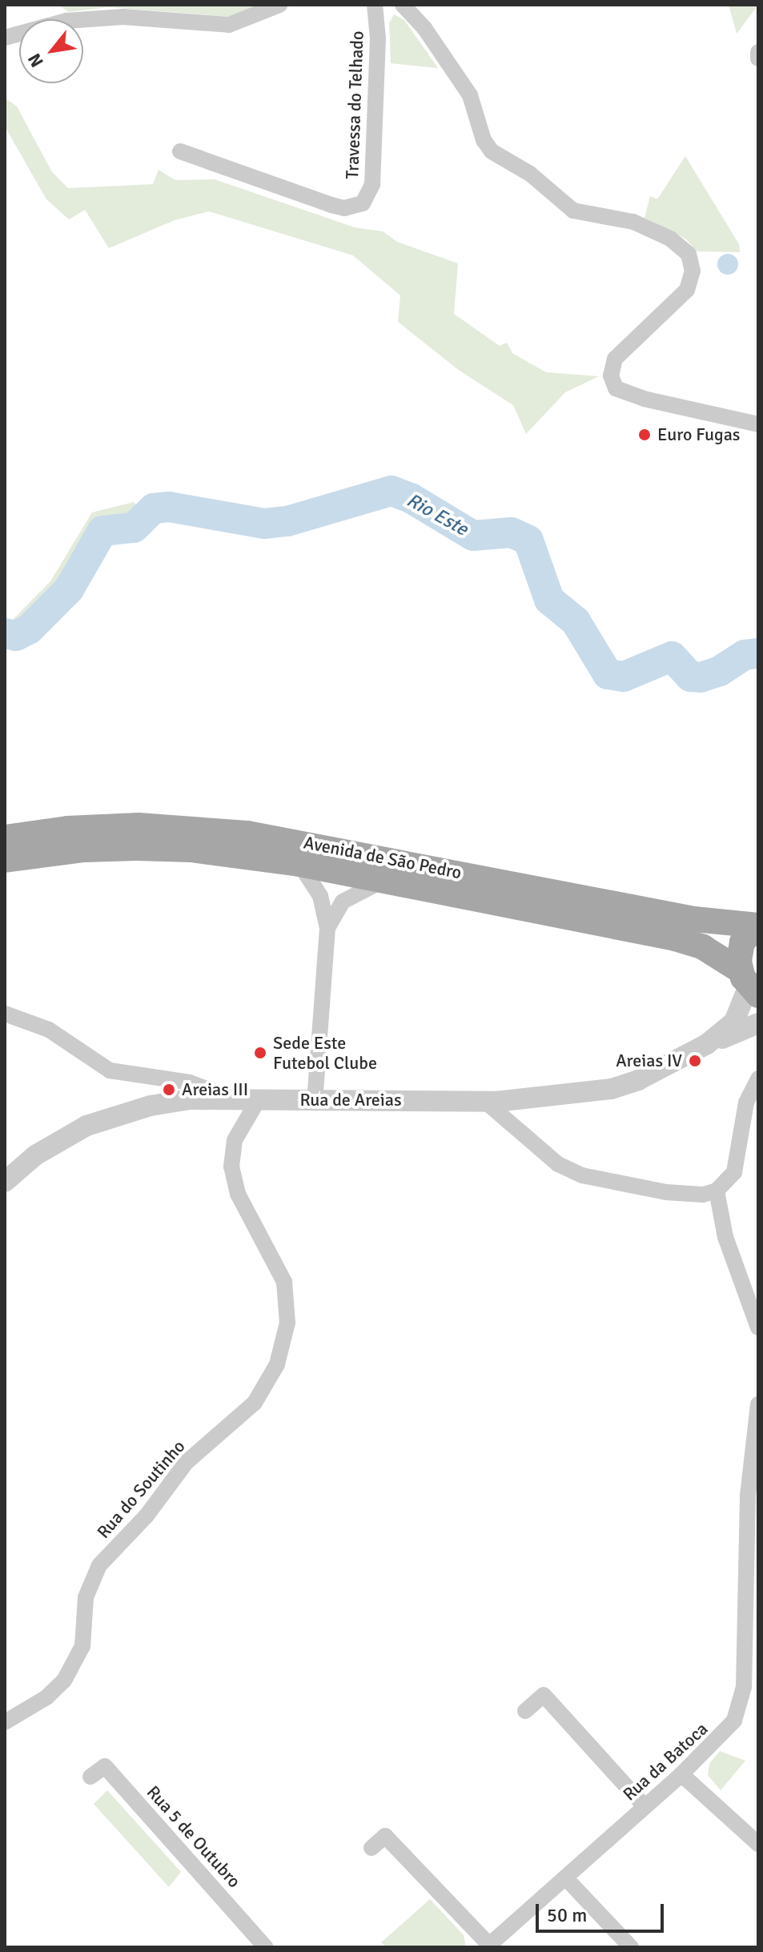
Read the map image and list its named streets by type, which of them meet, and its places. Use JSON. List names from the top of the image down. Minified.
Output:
{"streets":{"main road":["Avenida de São Pedro"],"street":["Travessa do Telhado","Rua de Areias","Rua do Soutinho","Rua da Batoca","Rua 5 de Outubro"]},"crossings":[["Avenida de São Pedro","Rua de Areias"],["Rua de Areias","Rua do Soutinho"]],"water":["Rio Este"],"places":["Euro Fugas","Sede Este Futebol Clube","Areias IV","Areias III"],"scale_bar":"50 m","north":"bottom left"}
